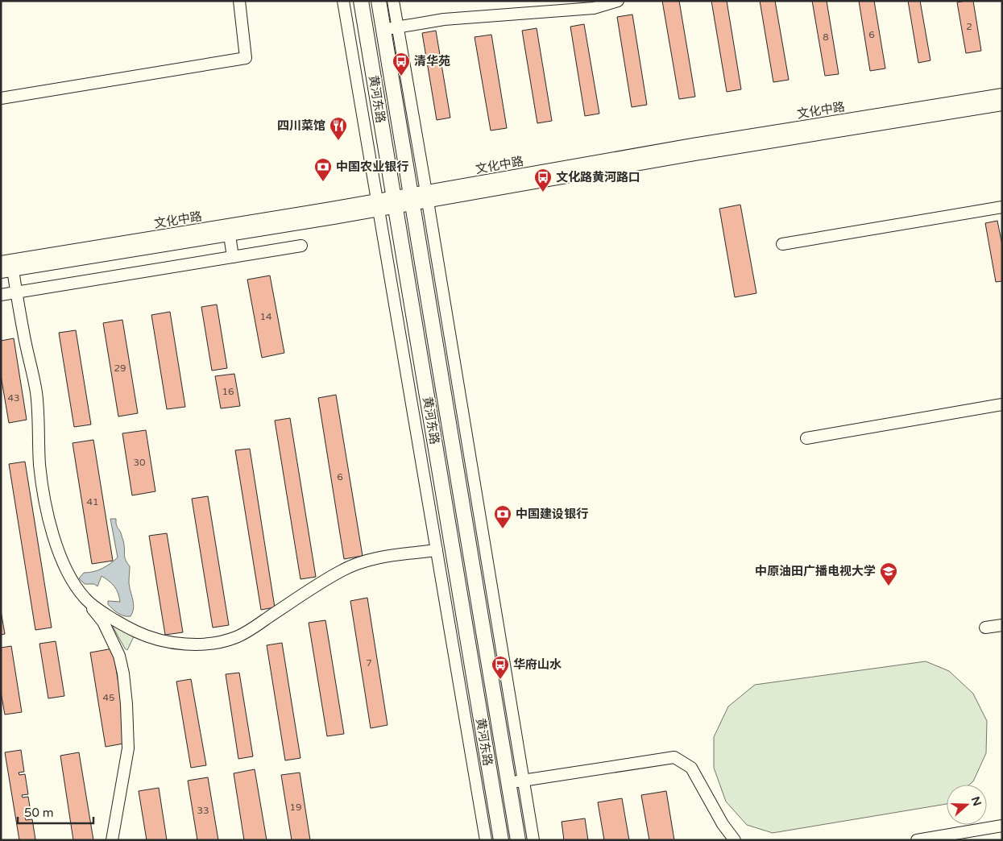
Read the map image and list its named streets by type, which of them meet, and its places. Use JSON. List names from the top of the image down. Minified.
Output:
{"streets":{"main road":["黄河东路"],"street":["文化中路"]},"crossings":[["黄河东路","文化中路"]],"places":{"bus stop":["清华苑","文化路黄河路口","华府山水"],"restaurant":["四川菜馆"],"bank":["中国农业银行","中国建设银行"],"school or university":["中原油田广播电视大学"]},"house_numbers":["2","6","8","14","29","16","43","30","6","41","7","45","19","33"],"scale_bar":"50 m","north":"right"}
